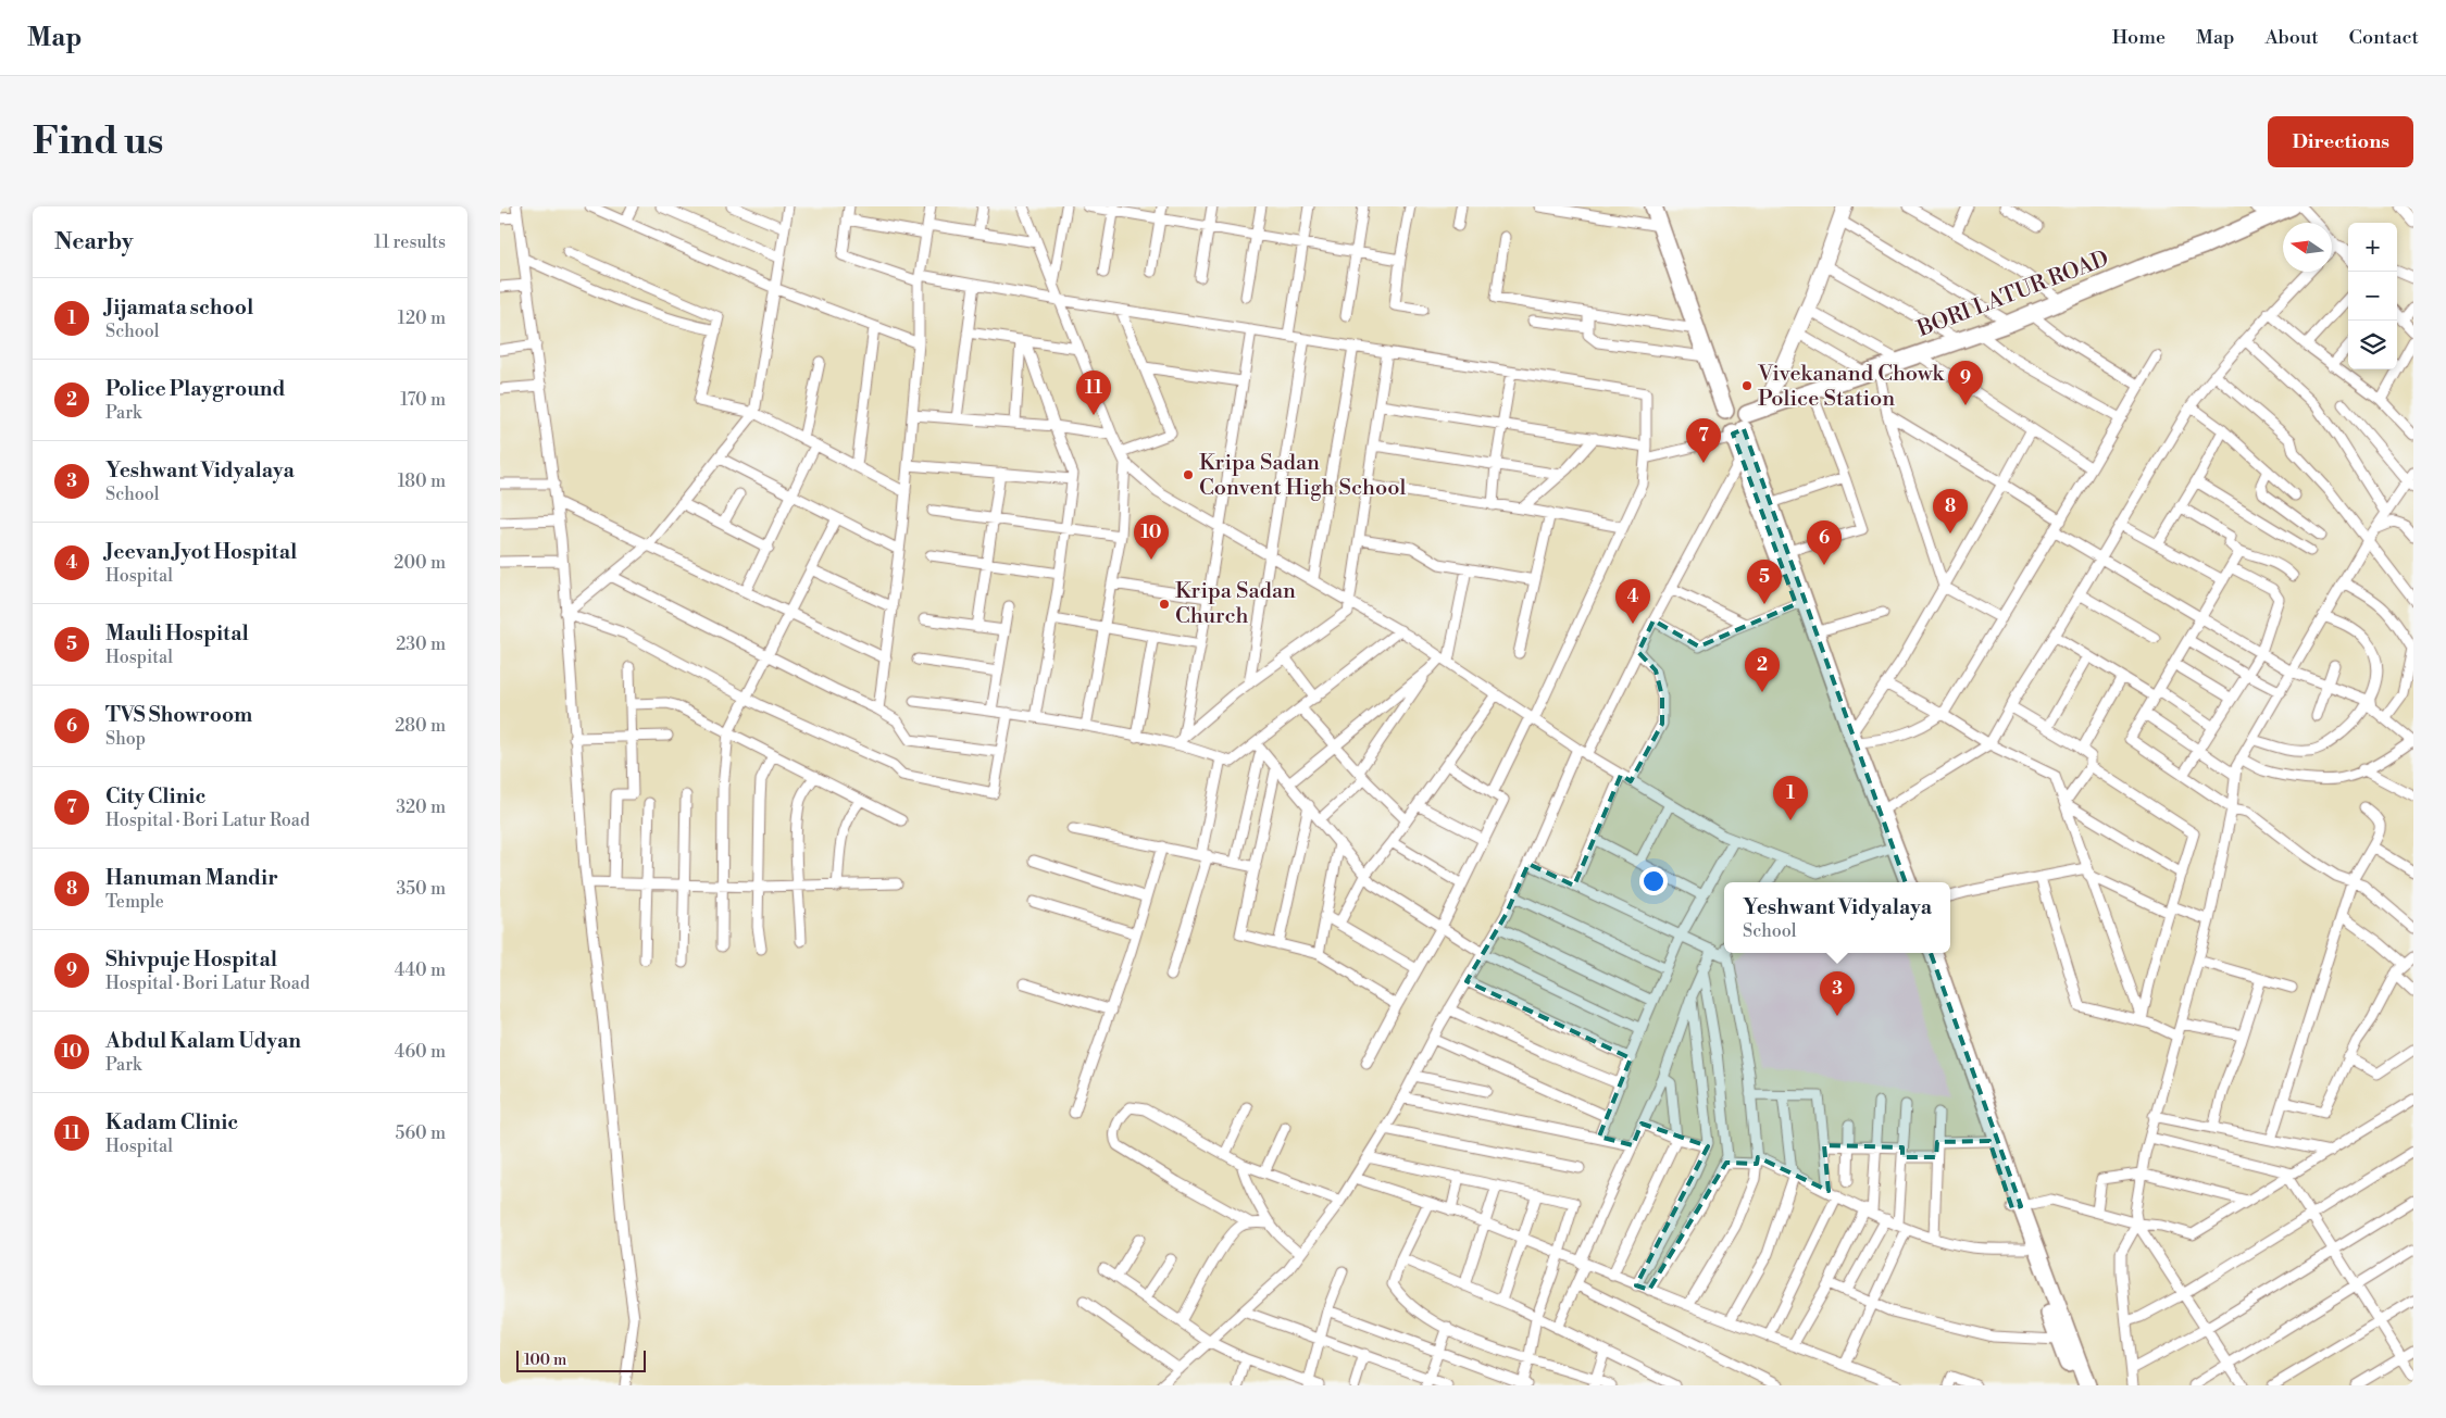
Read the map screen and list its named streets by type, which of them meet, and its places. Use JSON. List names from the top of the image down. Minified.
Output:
{"streets":{"main road":["BORI LATUR ROAD"]},"places":["Vivekanand Chowk Police Station","Kripa Sadan Convent High School","Kripa Sadan Church"],"scale_bar":"100 m","north":"left","page":{"header":"Map","nav":["Home","Map","About","Contact"],"buttons":"Directions","title":"Find us","heading":["Nearby","11 results"],"map_buttons":["+","−"],"list":[{"mark":"1","name":"Jijamata school","note":"School","value":"120 m"},{"mark":"2","name":"Police Playground","note":"Park","value":"170 m"},{"mark":"3","name":"Yeshwant Vidyalaya","note":"School","value":"180 m"},{"mark":"4","name":"Jeevan Jyot Hospital","note":"Hospital","value":"200 m"},{"mark":"5","name":"Mauli Hospital","note":"Hospital","value":"230 m"},{"mark":"6","name":"TVS Showroom","note":"Shop","value":"280 m"},{"mark":"7","name":"City Clinic","note":"Hospital · Bori Latur Road","value":"320 m"},{"mark":"8","name":"Hanuman Mandir","note":"Temple","value":"350 m"},{"mark":"9","name":"Shivpuje Hospital","note":"Hospital · Bori Latur Road","value":"440 m"},{"mark":"10","name":"Abdul Kalam Udyan","note":"Park","value":"460 m"},{"mark":"11","name":"Kadam Clinic","note":"Hospital","value":"560 m"}],"pins":["9","11","7","8","10","6","5","4","2","1","3"],"popup":["Yeshwant Vidyalaya","School"],"scale":"100 m"}}
